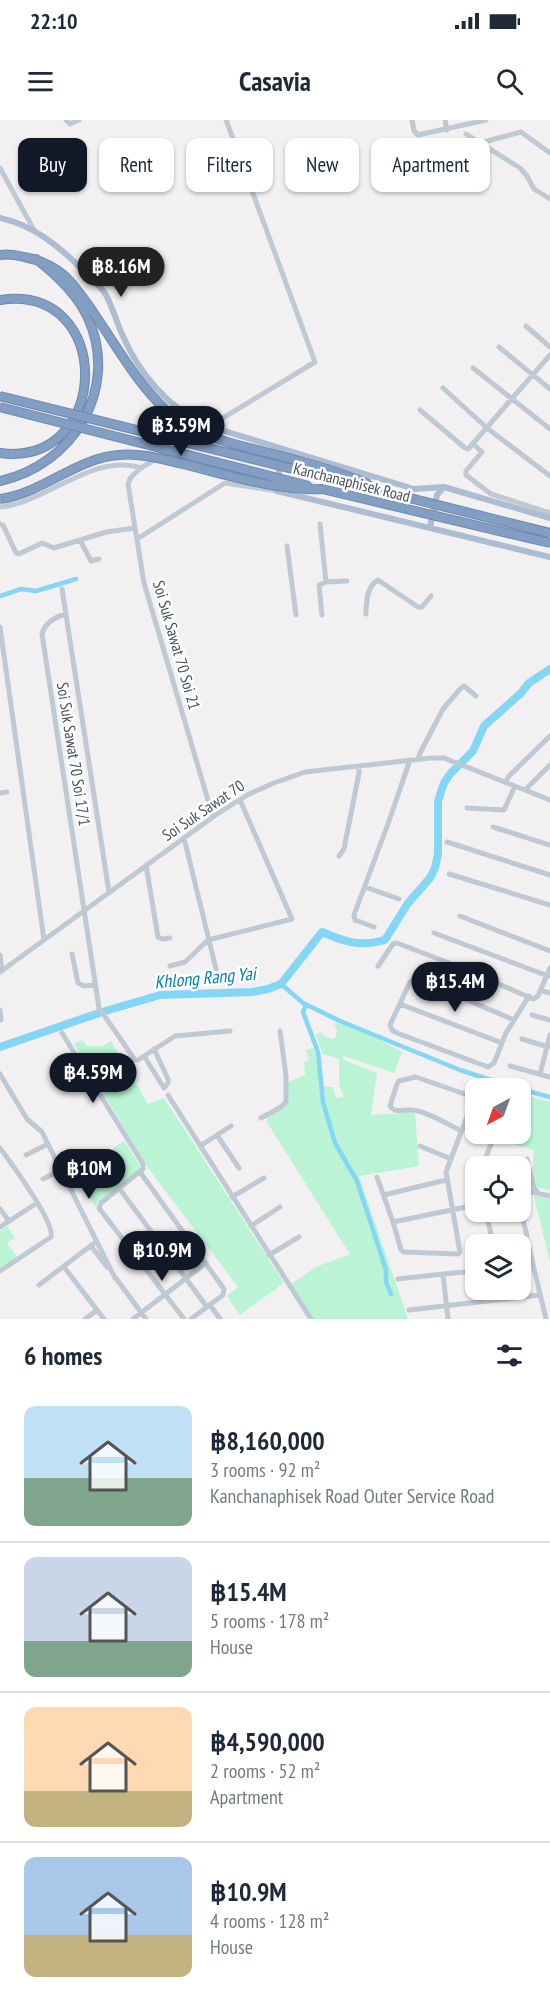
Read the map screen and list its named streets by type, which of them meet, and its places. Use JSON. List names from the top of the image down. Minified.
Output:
{"streets":{"highway":["Kanchanaphisek Road"],"street":["Soi Suk Sawat 70 Soi 21","Soi Suk Sawat 70 Soi 17/1","Soi Suk Sawat 70"]},"crossings":[["Soi Suk Sawat 70 Soi 21","Soi Suk Sawat 70"],["Soi Suk Sawat 70 Soi 17/1","Soi Suk Sawat 70"]],"water":["Khlong Rang Yai"],"north":"bottom left","page":{"status":"22:10","header":"Casavia","chip":["Buy","Rent","Filters","New","Apartment"],"price":["฿8.16M","฿3.59M","฿15.4M","฿4.59M","฿10M","฿10.9M"],"heading":"6 homes","list":[{"name":"฿8,160,000","note":"3 rooms · 92 m² · Kanchanaphisek Road Outer Service Road"},{"name":"฿15.4M","note":"5 rooms · 178 m² · House"},{"name":"฿4,590,000","note":"2 rooms · 52 m² · Apartment"},{"name":"฿10.9M","note":"4 rooms · 128 m² · House"}]}}
